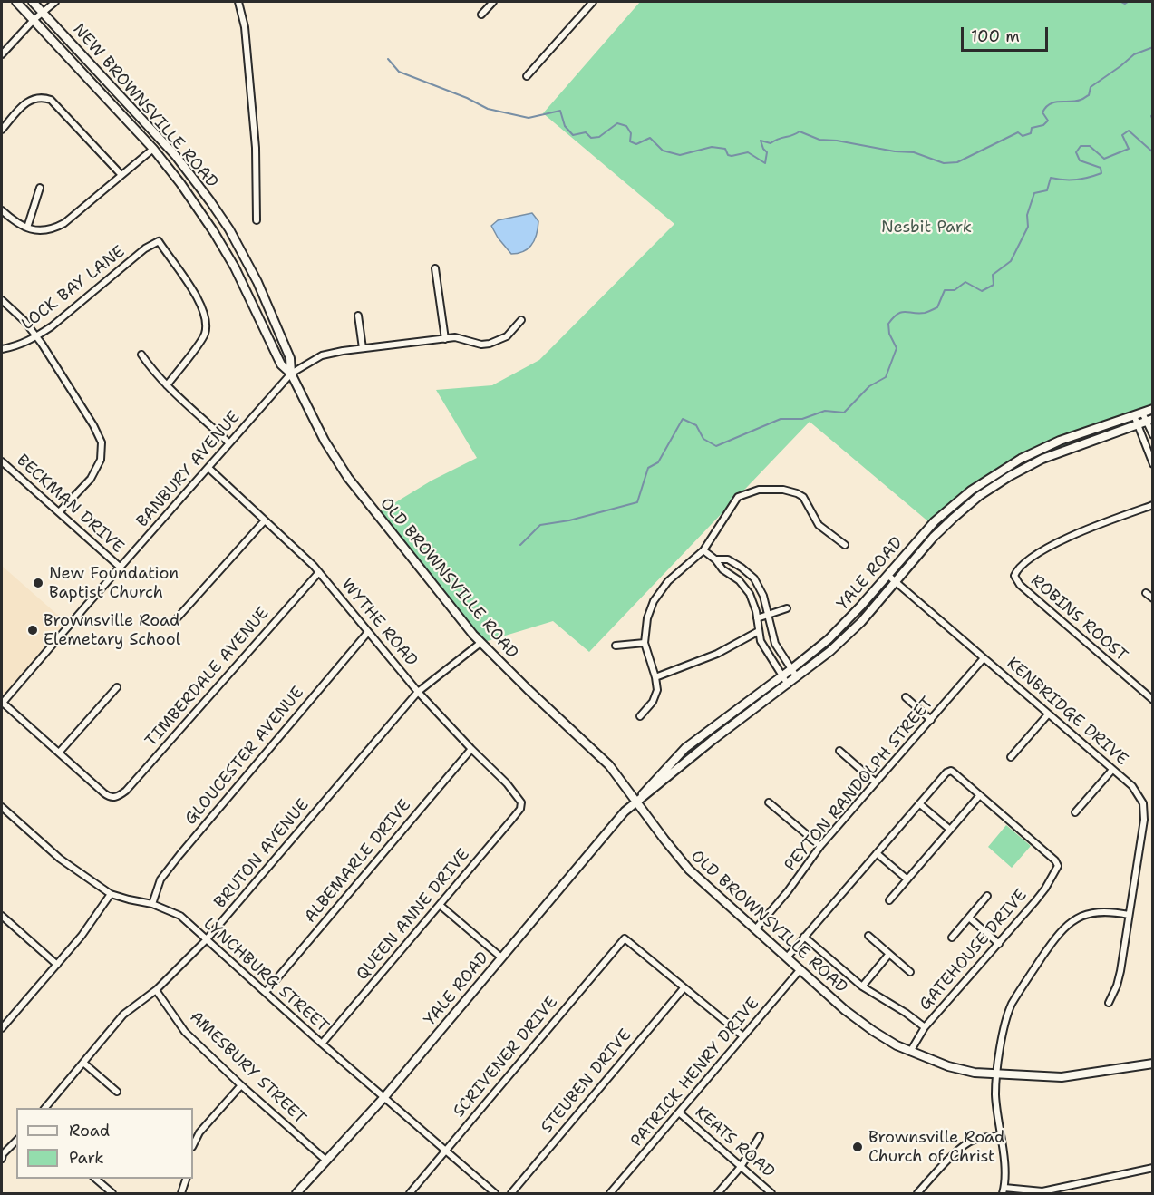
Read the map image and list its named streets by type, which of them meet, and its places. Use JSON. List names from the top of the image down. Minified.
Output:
{"streets":{"main road":["NEW BROWNSVILLE ROAD","YALE ROAD","OLD BROWNSVILLE ROAD"],"street":["LOCK BAY LANE","BANBURY AVENUE","BECKMAN DRIVE","ROBINS ROOST","WYTHE ROAD","TIMBERDALE AVENUE","KENBRIDGE DRIVE","GLOUCESTER AVENUE","PEYTON RANDOLPH STREET","BRUTON AVENUE","ALBEMARLE DRIVE","QUEEN ANNE DRIVE","GATEHOUSE DRIVE","LYNCHBURG STREET","SCRIVENER DRIVE","AMESBURY STREET","PATRICK HENRY DRIVE","STEUBEN DRIVE","KEATS ROAD"]},"crossings":[["NEW BROWNSVILLE ROAD","BANBURY AVENUE"],["NEW BROWNSVILLE ROAD","OLD BROWNSVILLE ROAD"],["BANBURY AVENUE","BECKMAN DRIVE"],["BANBURY AVENUE","OLD BROWNSVILLE ROAD"],["BANBURY AVENUE","WYTHE ROAD"],["YALE ROAD","OLD BROWNSVILLE ROAD"],["YALE ROAD","KENBRIDGE DRIVE"],["YALE ROAD","LYNCHBURG STREET"],["YALE ROAD","AMESBURY STREET"],["OLD BROWNSVILLE ROAD","PEYTON RANDOLPH STREET"],["OLD BROWNSVILLE ROAD","BRUTON AVENUE"],["OLD BROWNSVILLE ROAD","GATEHOUSE DRIVE"],["OLD BROWNSVILLE ROAD","PATRICK HENRY DRIVE"],["WYTHE ROAD","TIMBERDALE AVENUE"],["WYTHE ROAD","GLOUCESTER AVENUE"],["WYTHE ROAD","BRUTON AVENUE"],["WYTHE ROAD","ALBEMARLE DRIVE"],["WYTHE ROAD","QUEEN ANNE DRIVE"],["KENBRIDGE DRIVE","PEYTON RANDOLPH STREET"],["GLOUCESTER AVENUE","LYNCHBURG STREET"],["BRUTON AVENUE","LYNCHBURG STREET"],["BRUTON AVENUE","AMESBURY STREET"],["ALBEMARLE DRIVE","LYNCHBURG STREET"],["QUEEN ANNE DRIVE","LYNCHBURG STREET"],["LYNCHBURG STREET","SCRIVENER DRIVE"],["SCRIVENER DRIVE","STEUBEN DRIVE"],["PATRICK HENRY DRIVE","KEATS ROAD"]],"parks":["Nesbit Park"],"places":["New Foundation Baptist Church","Brownsville Road Elemetary School","Brownsville Road Church of Christ"],"legend":["Road","Park"],"scale_bar":"100 m"}
